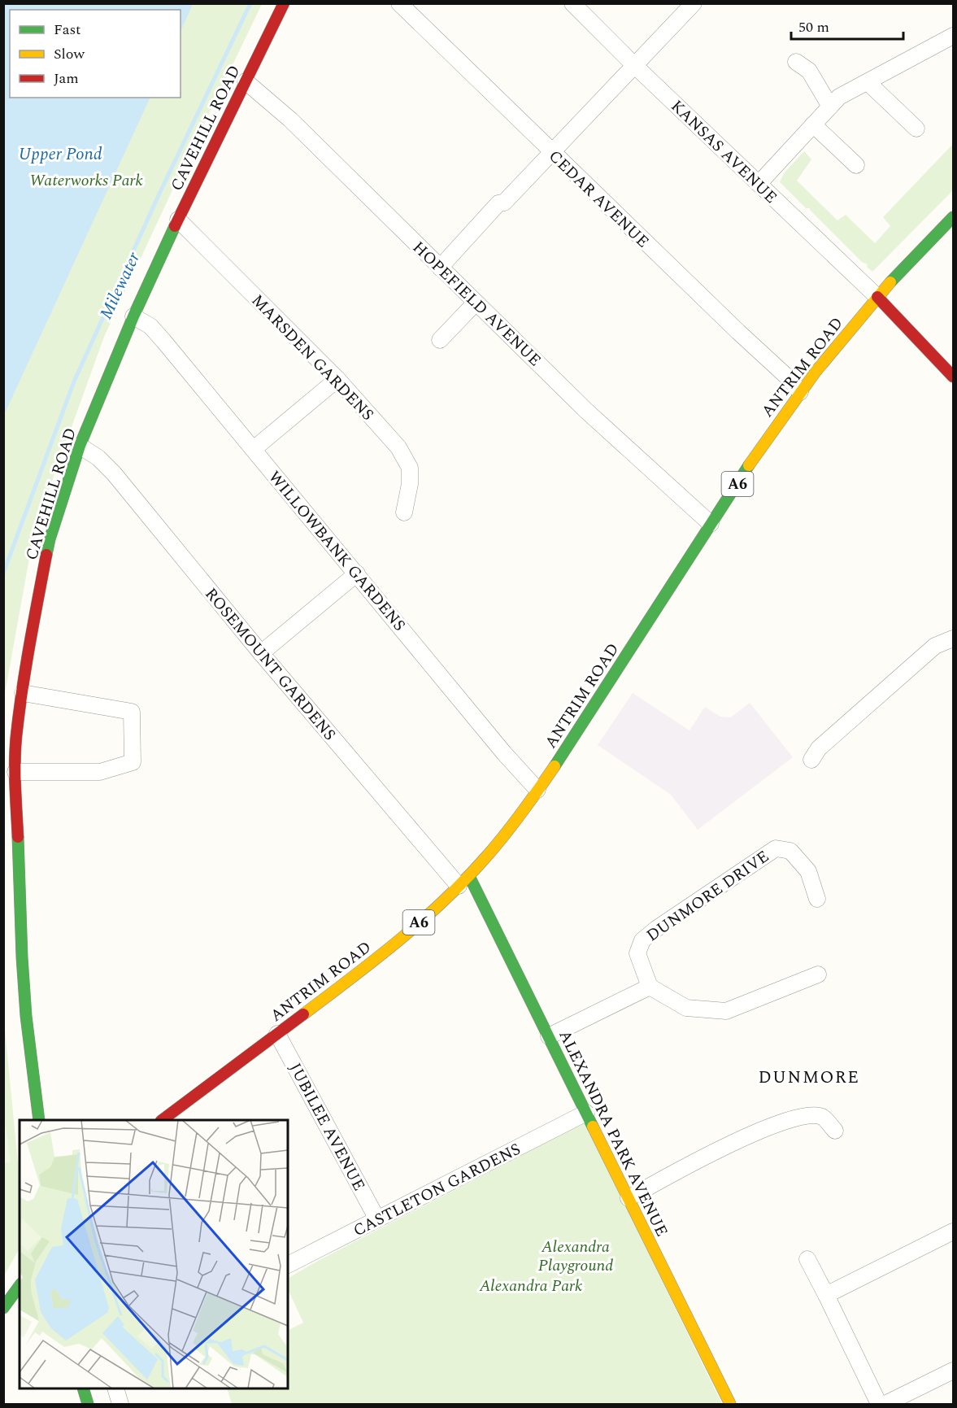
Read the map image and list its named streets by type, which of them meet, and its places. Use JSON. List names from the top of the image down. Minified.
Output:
{"streets":{"main road":["CAVEHILL ROAD","ANTRIM ROAD","A6","ALEXANDRA PARK AVENUE"],"street":["KANSAS AVENUE","CEDAR AVENUE","HOPEFIELD AVENUE","MARSDEN GARDENS","WILLOWBANK GARDENS","ROSEMOUNT GARDENS","DUNMORE DRIVE","JUBILEE AVENUE","CASTLETON GARDENS"]},"crossings":[["CAVEHILL ROAD","HOPEFIELD AVENUE"],["CAVEHILL ROAD","MARSDEN GARDENS"],["CAVEHILL ROAD","WILLOWBANK GARDENS"],["CAVEHILL ROAD","ROSEMOUNT GARDENS"],["KANSAS AVENUE","ANTRIM ROAD"],["CEDAR AVENUE","ANTRIM ROAD"],["HOPEFIELD AVENUE","ANTRIM ROAD"],["ANTRIM ROAD","WILLOWBANK GARDENS"],["ANTRIM ROAD","ROSEMOUNT GARDENS"],["ANTRIM ROAD","JUBILEE AVENUE"],["ANTRIM ROAD","ALEXANDRA PARK AVENUE"],["ROSEMOUNT GARDENS","ALEXANDRA PARK AVENUE"],["JUBILEE AVENUE","CASTLETON GARDENS"],["ALEXANDRA PARK AVENUE","CASTLETON GARDENS"]],"districts":["DUNMORE"],"water":["Upper Pond","Milewater"],"parks":["Waterworks Park","Alexandra Playground","Alexandra Park"],"legend":["Fast","Slow","Jam"],"scale_bar":"50 m"}
